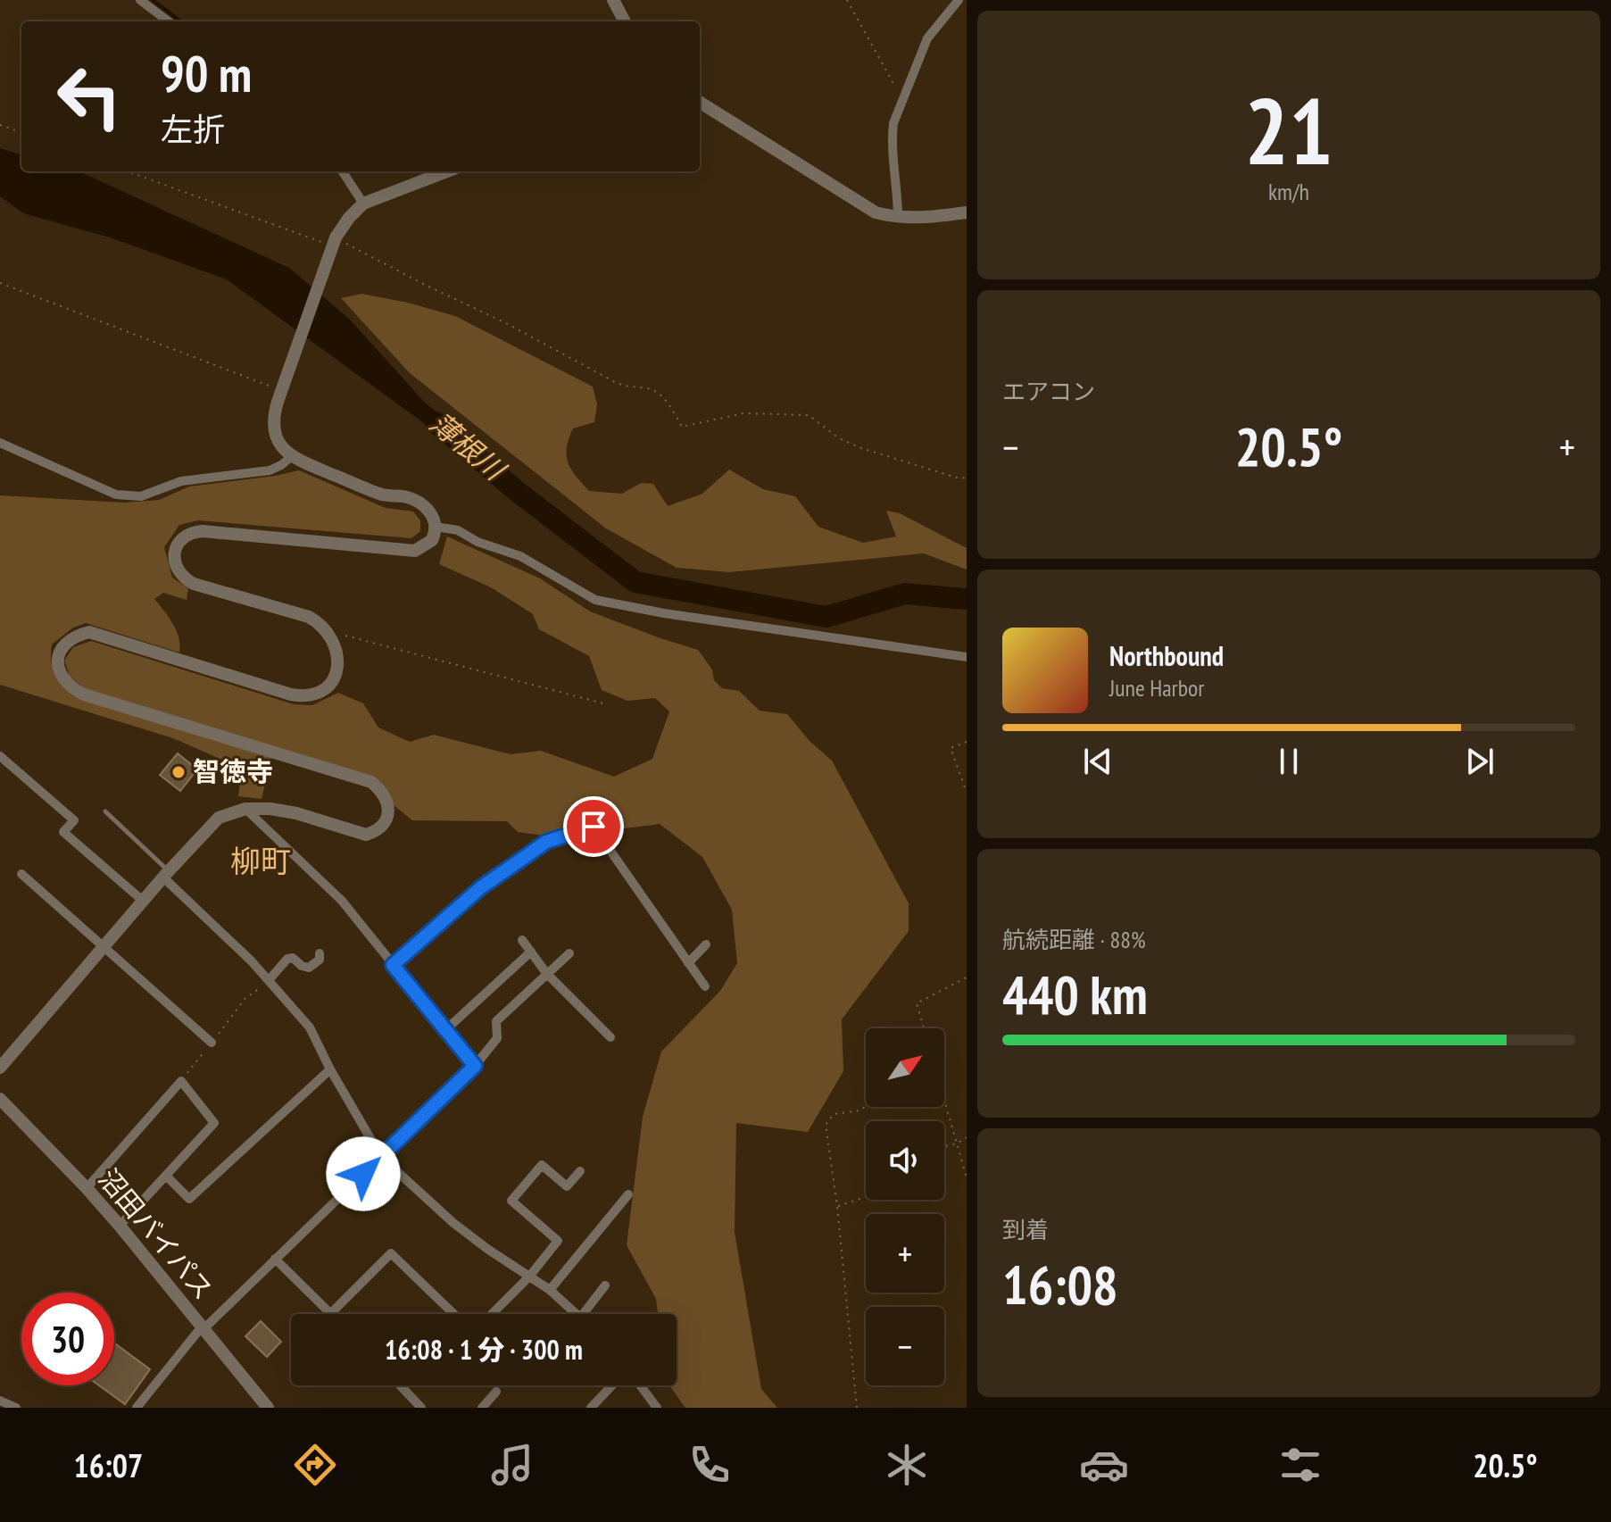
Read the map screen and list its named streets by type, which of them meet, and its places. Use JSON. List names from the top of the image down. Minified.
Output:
{"streets":{"street":["沼田バイパス"]},"districts":["柳町"],"water":["薄根川"],"places":["智徳寺"],"north":"top right","page":{"tile":[["21","km/h"],"エアコン",["航続距離 · 88%","440 km"],["到着","16:08"]],"turn":["90 m","左折"],"heat":["−","20.5°","+"],"song":["Northbound","June Harbor"],"map_buttons":["+","−"],"limit":"30","trip":"16:08 · 1 分 · 300 m","tabs":["16:07","20.5°"]}}
